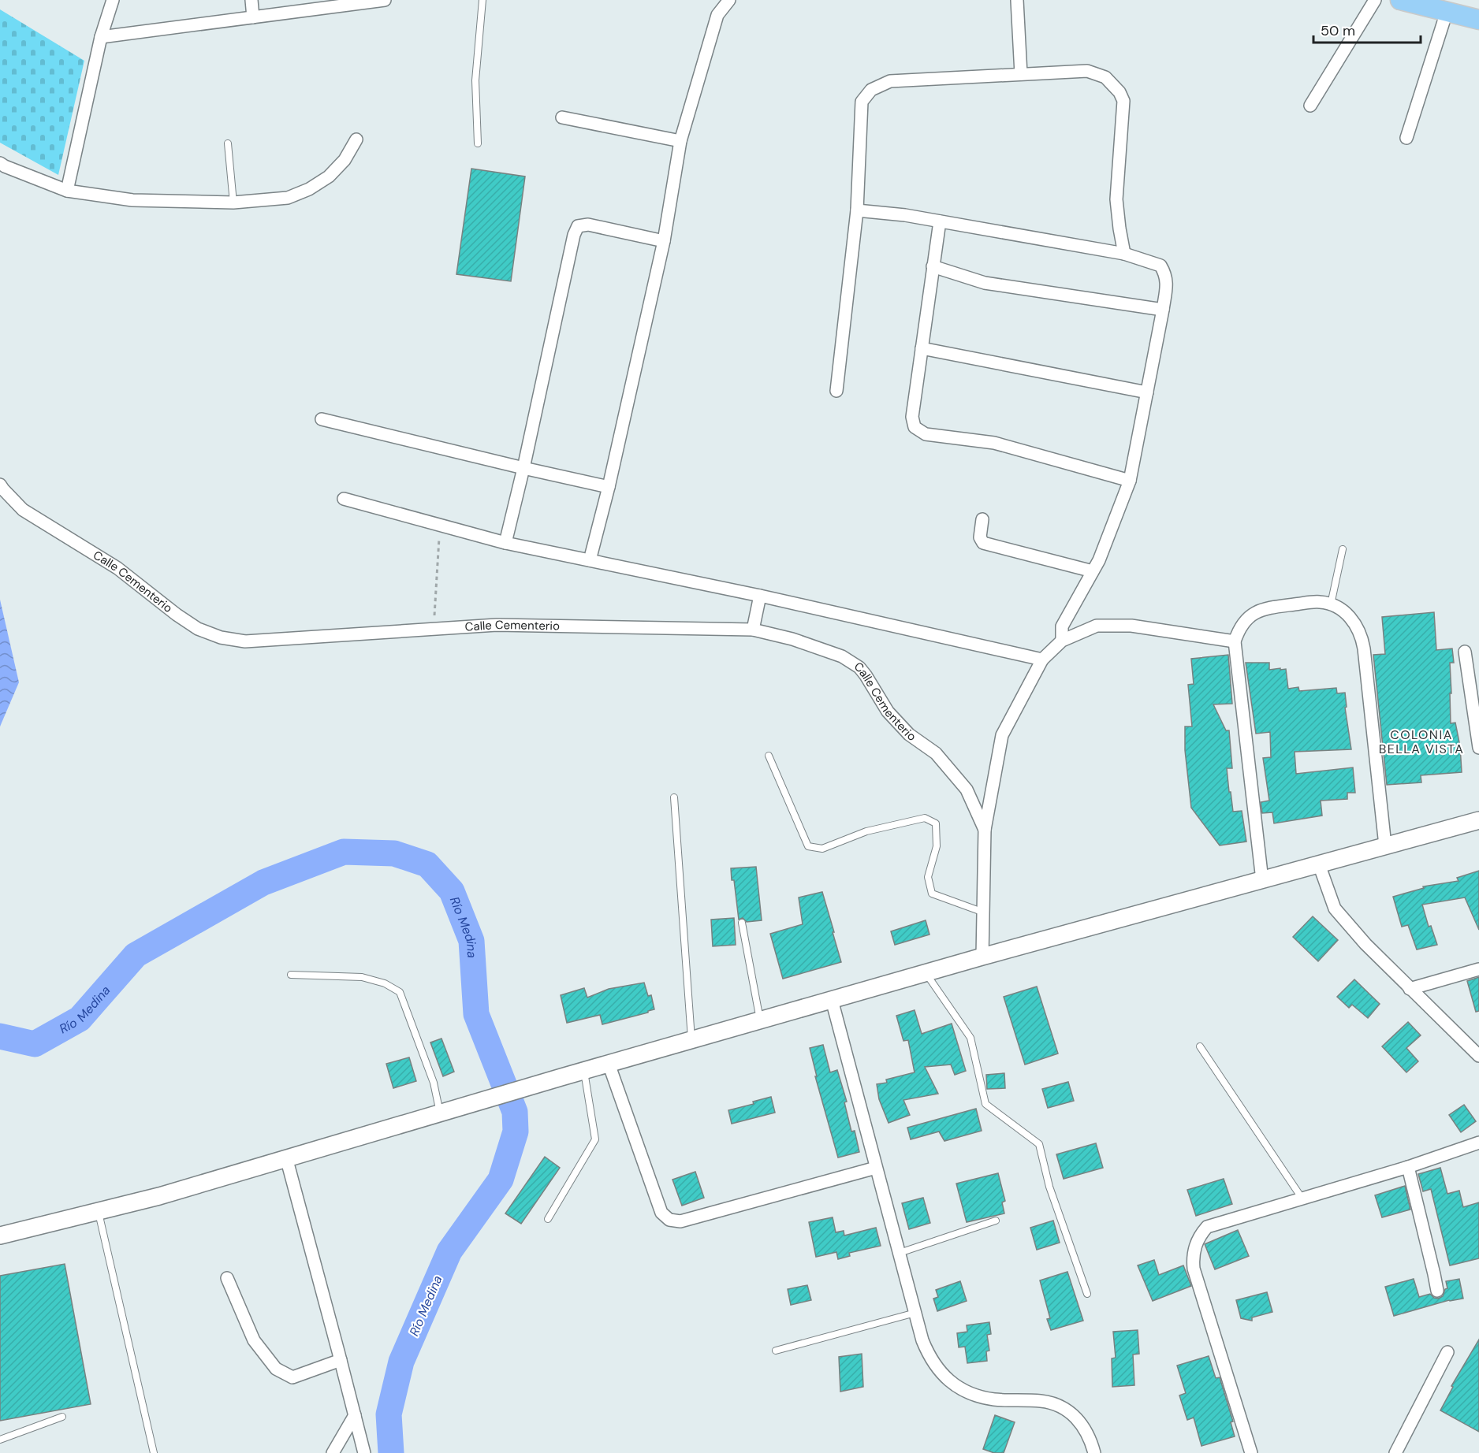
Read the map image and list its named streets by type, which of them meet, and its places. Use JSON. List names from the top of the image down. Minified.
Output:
{"streets":{"street":["Calle Cementerio"]},"districts":["COLONIA BELLA VISTA"],"water":["Río Medina"],"scale_bar":"50 m"}
